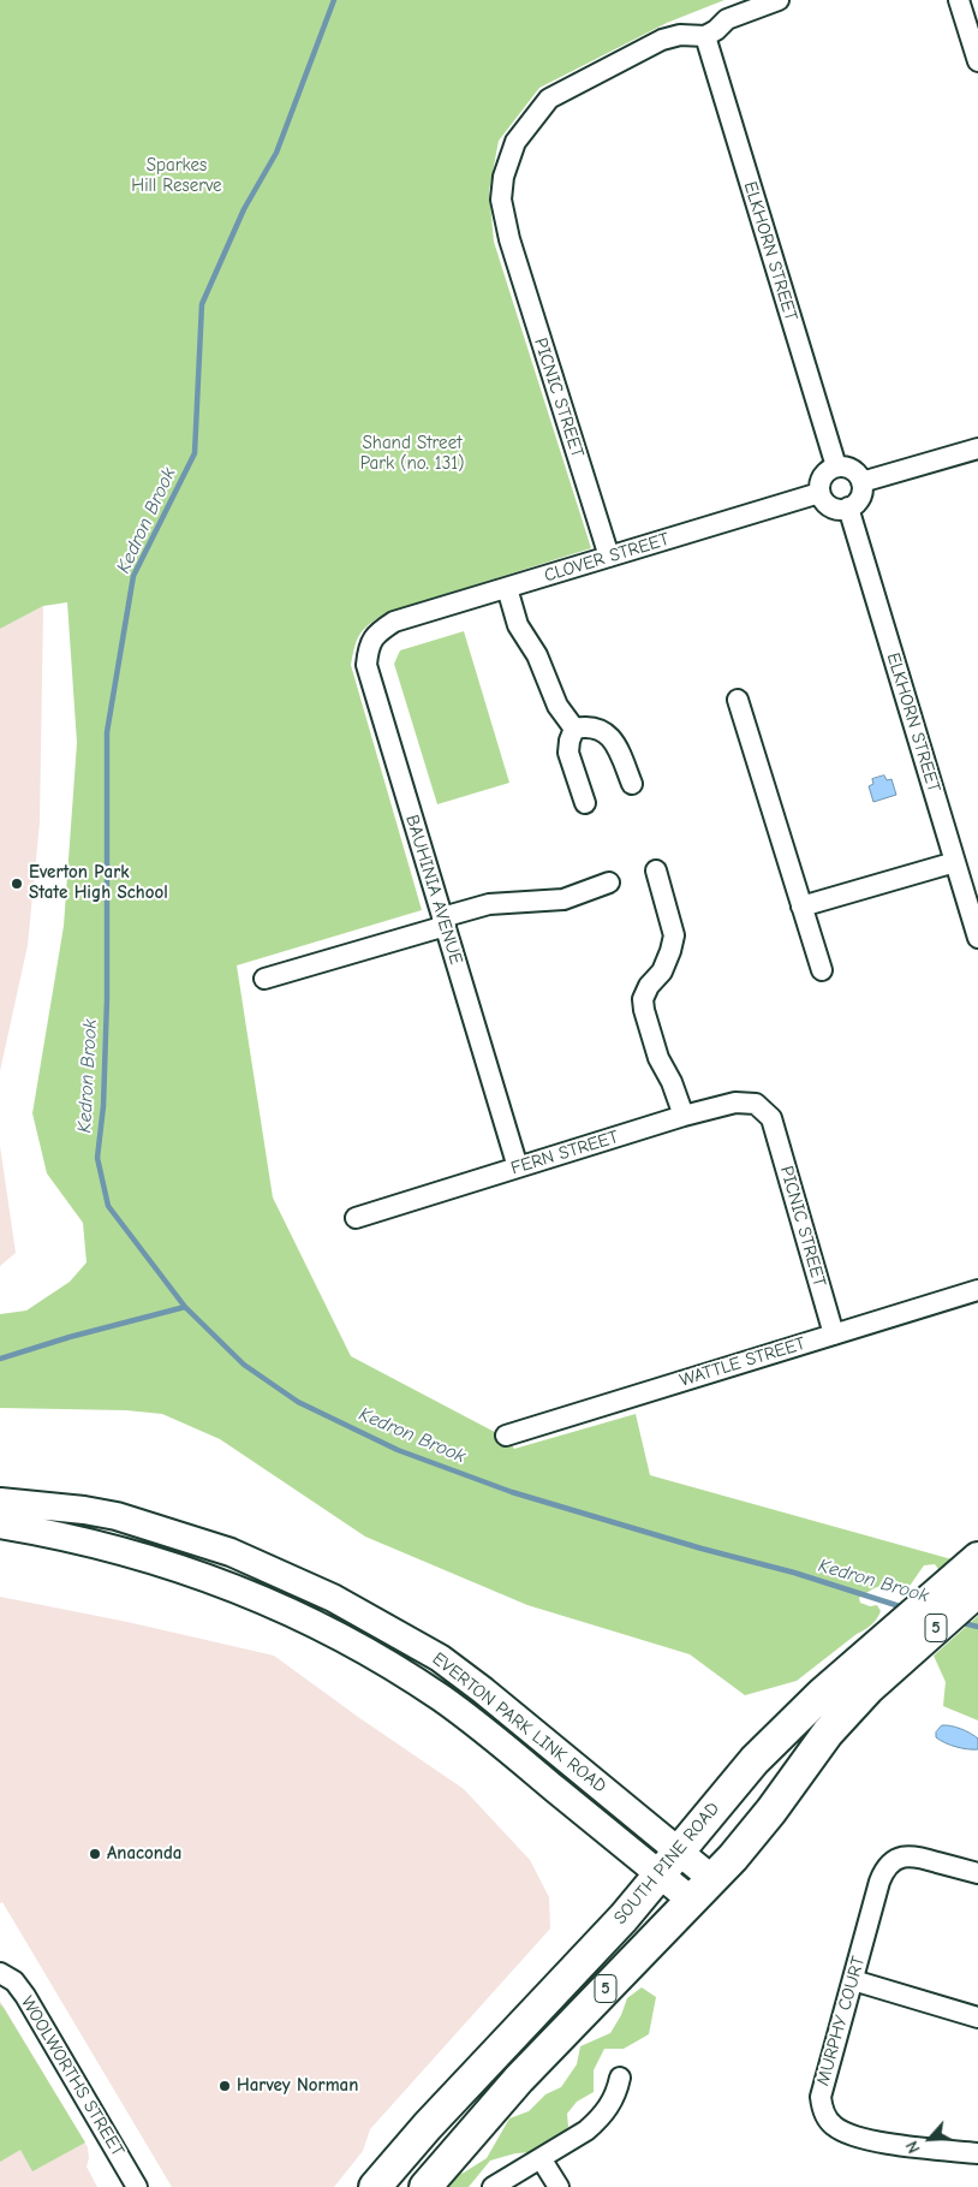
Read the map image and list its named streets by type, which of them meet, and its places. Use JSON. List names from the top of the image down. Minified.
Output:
{"streets":{"highway":["5","SOUTH PINE ROAD"],"main road":["EVERTON PARK LINK ROAD"],"street":["ELKHORN STREET","PICNIC STREET","CLOVER STREET","BAUHINIA AVENUE","FERN STREET","WATTLE STREET","MURPHY COURT","WOOLWORTHS STREET"]},"crossings":[["ELKHORN STREET","PICNIC STREET"],["ELKHORN STREET","CLOVER STREET"],["PICNIC STREET","CLOVER STREET"],["PICNIC STREET","FERN STREET"],["PICNIC STREET","WATTLE STREET"],["CLOVER STREET","BAUHINIA AVENUE"],["BAUHINIA AVENUE","FERN STREET"],["EVERTON PARK LINK ROAD","SOUTH PINE ROAD"]],"water":["Kedron Brook"],"parks":["Sparkes Hill Reserve","Shand Street Park (no. 131)"],"places":["Everton Park State High School","Anaconda","Harvey Norman"],"north":"bottom left"}
